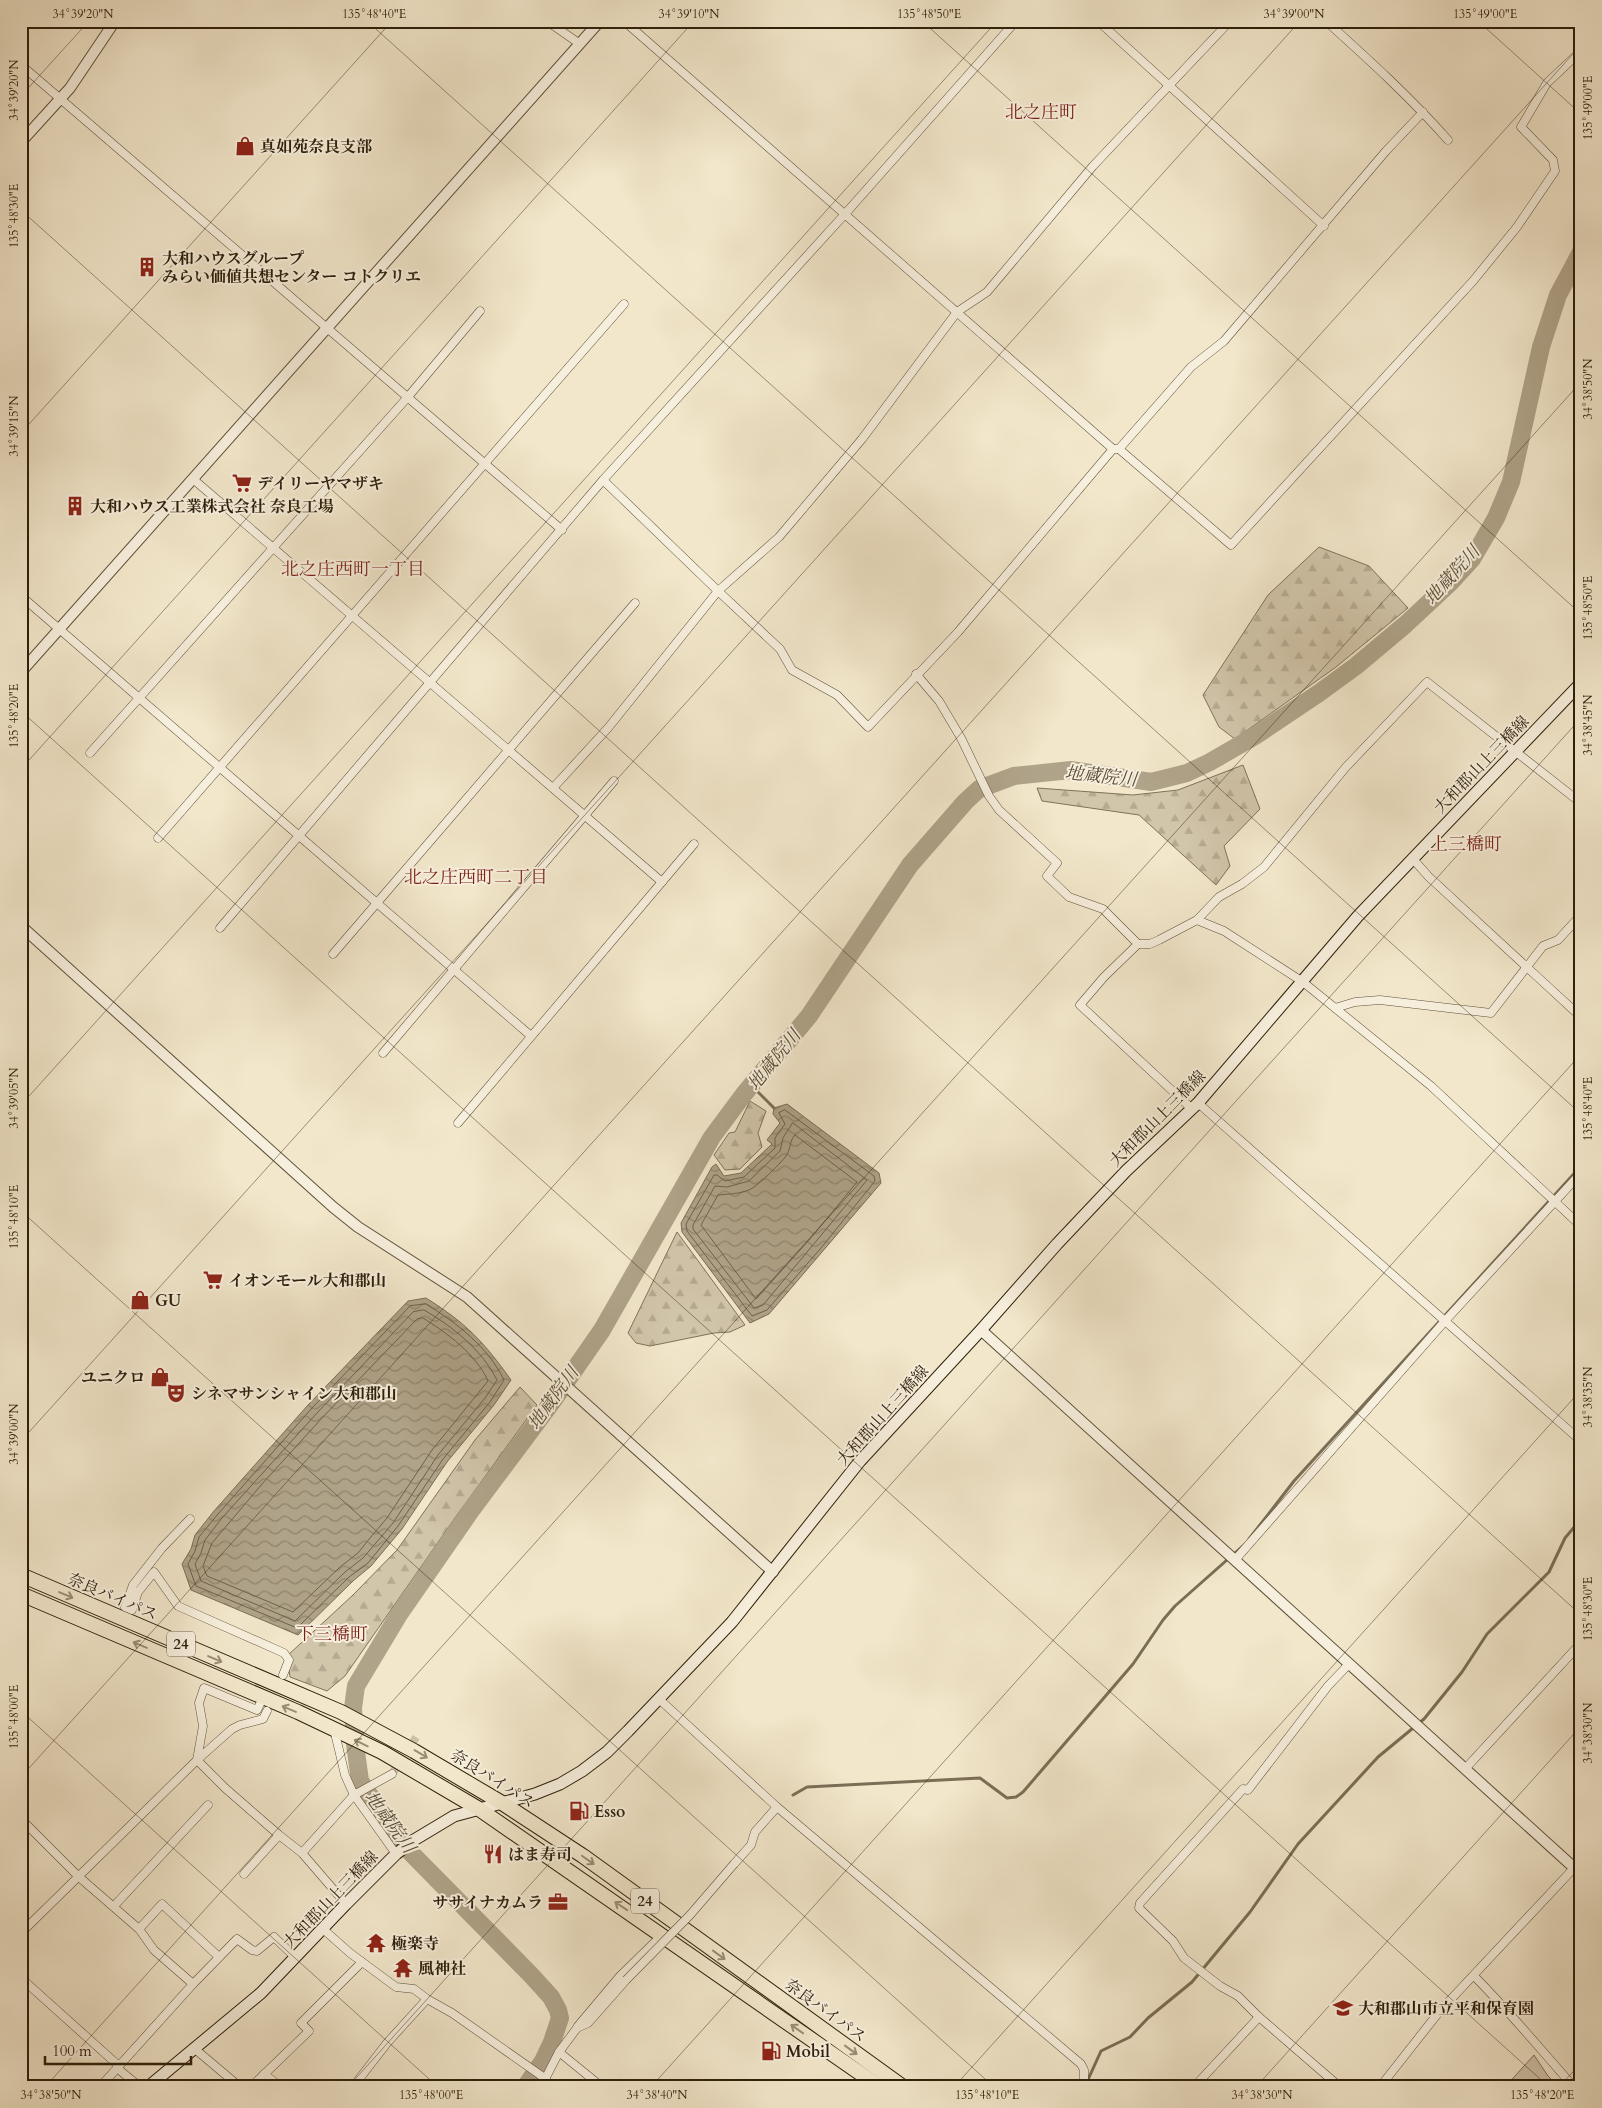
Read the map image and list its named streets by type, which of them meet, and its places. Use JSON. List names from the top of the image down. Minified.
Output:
{"streets":{"highway":["奈良バイパス","24"],"main road":["大和郡山上三橋線"]},"crossings":[["大和郡山上三橋線","奈良バイパス"]],"districts":["北之庄町","北之庄西町一丁目","上三橋町","北之庄西町二丁目","下三橋町"],"water":["地蔵院川"],"places":{"shop":["真如苑奈良支部","GU","ユニクロ"],"building":["大和ハウスグループ みらい価値共想センター コトクリエ","大和ハウス工業株式会社 奈良工場"],"supermarket":["デイリーヤマザキ","イオンモール大和郡山"],"theatre":["シネマサンシャイン大和郡山"],"fuel station":["Esso","Mobil"],"restaurant":["はま寿司"],"office":["ササイナカムラ"],"temple":["極楽寺","風神社"],"school or university":["大和郡山市立平和保育園"]},"scale_bar":"100 m","coordinates":["34°39'20\"N","135°48'40\"E","34°39'10\"N","135°48'50\"E","34°39'00\"N","135°49'00\"E","135°48'30\"E","34°38'50\"N","34°39'15\"N","135°48'20\"E","34°38'45\"N","34°39'05\"N","135°48'10\"E","34°38'35\"N","135°48'00\"E","34°38'30\"N","34°38'40\"N"]}
